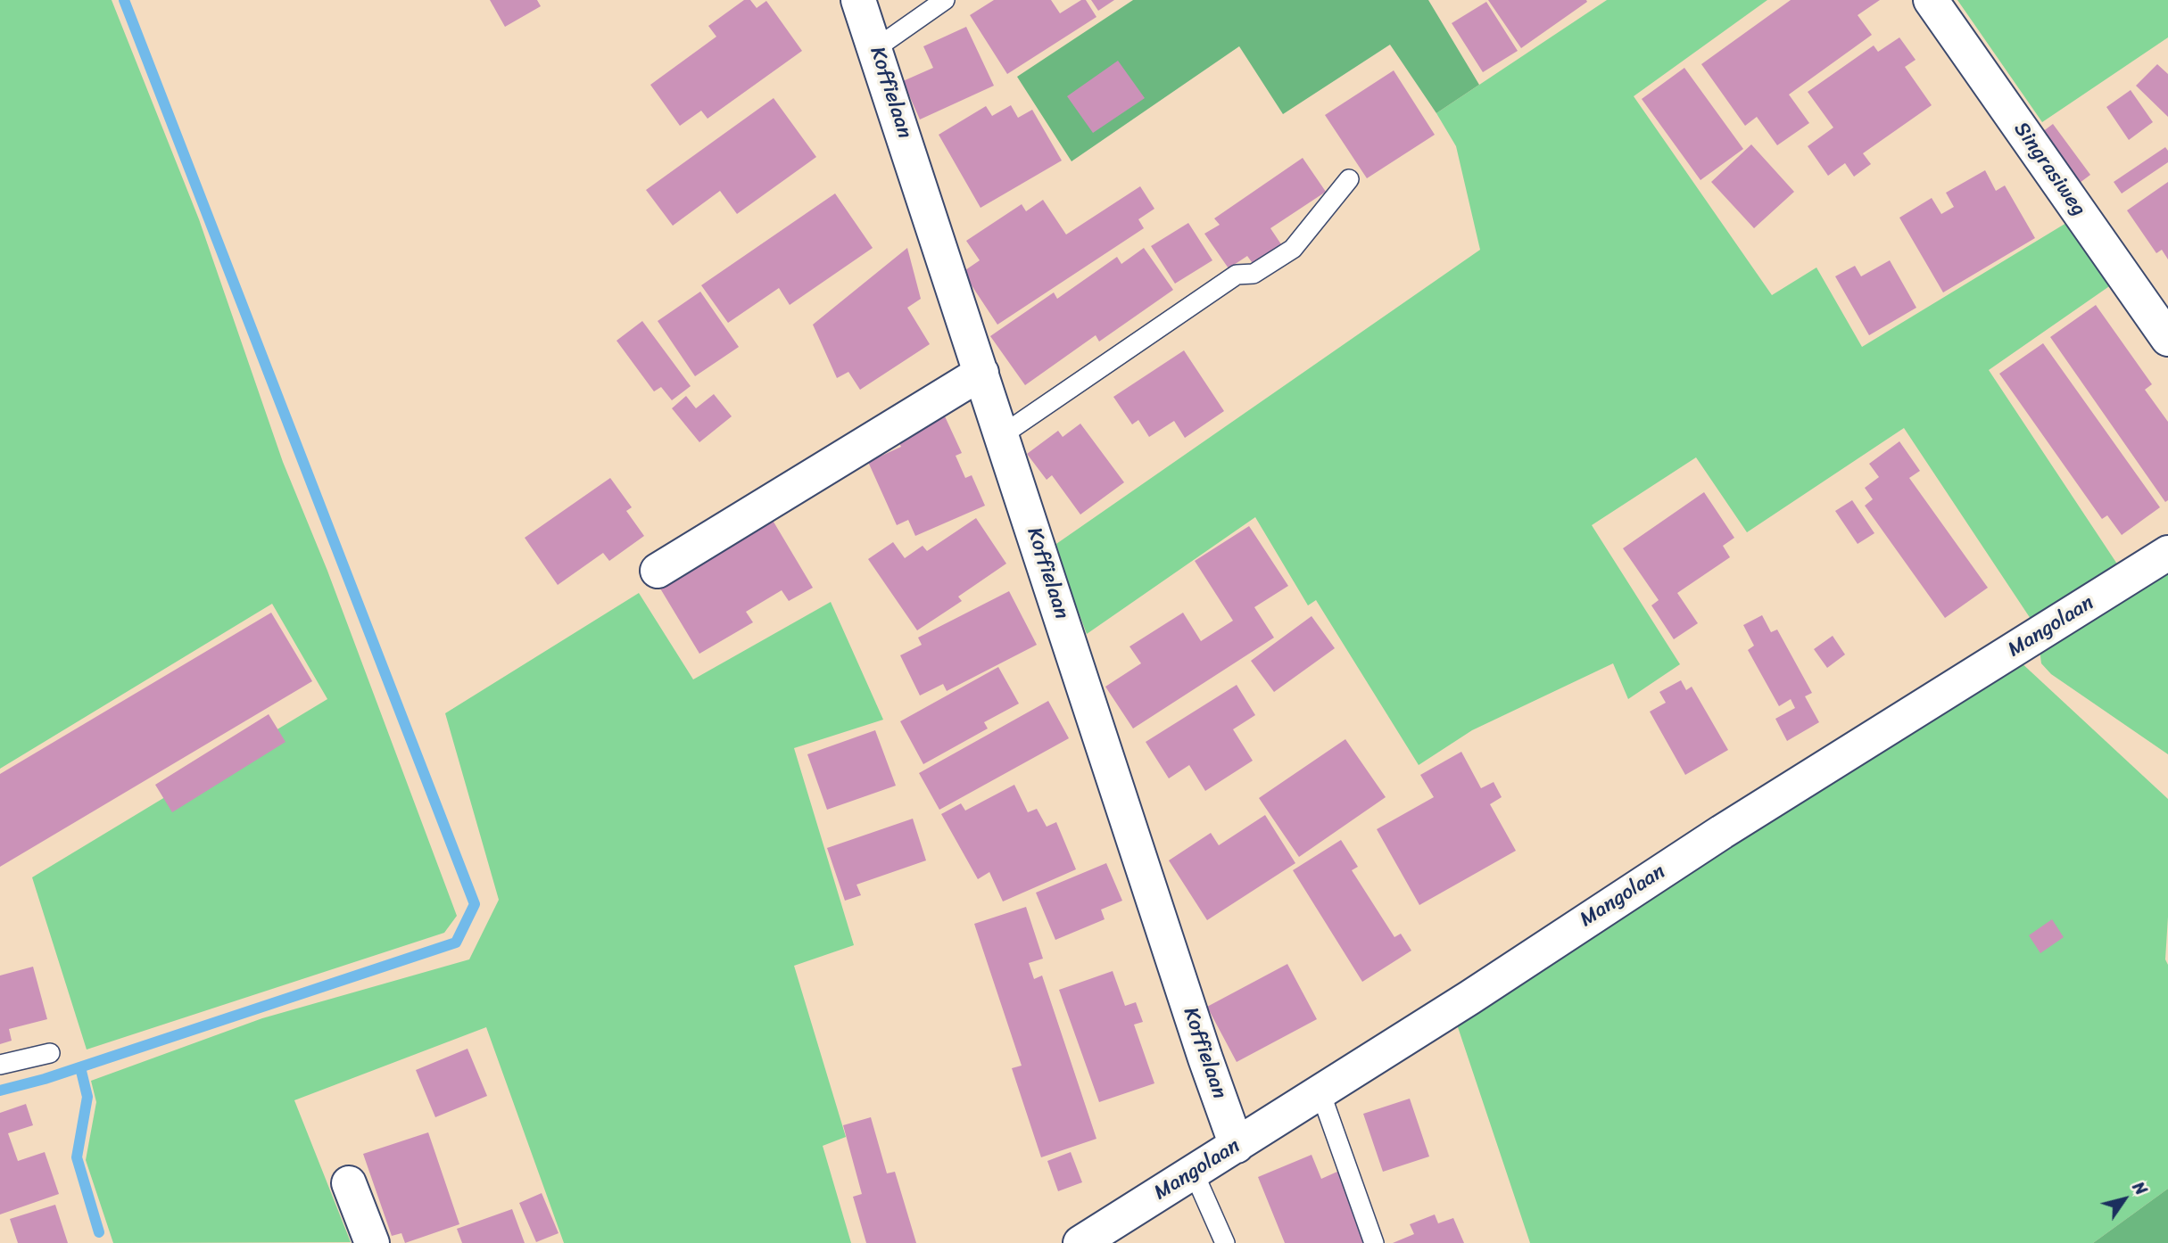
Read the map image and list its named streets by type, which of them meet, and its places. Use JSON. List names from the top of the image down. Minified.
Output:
{"streets":{"street":["Koffielaan","Singrasiweg","Mangolaan"]},"crossings":[["Koffielaan","Mangolaan"]],"north":"top right"}
